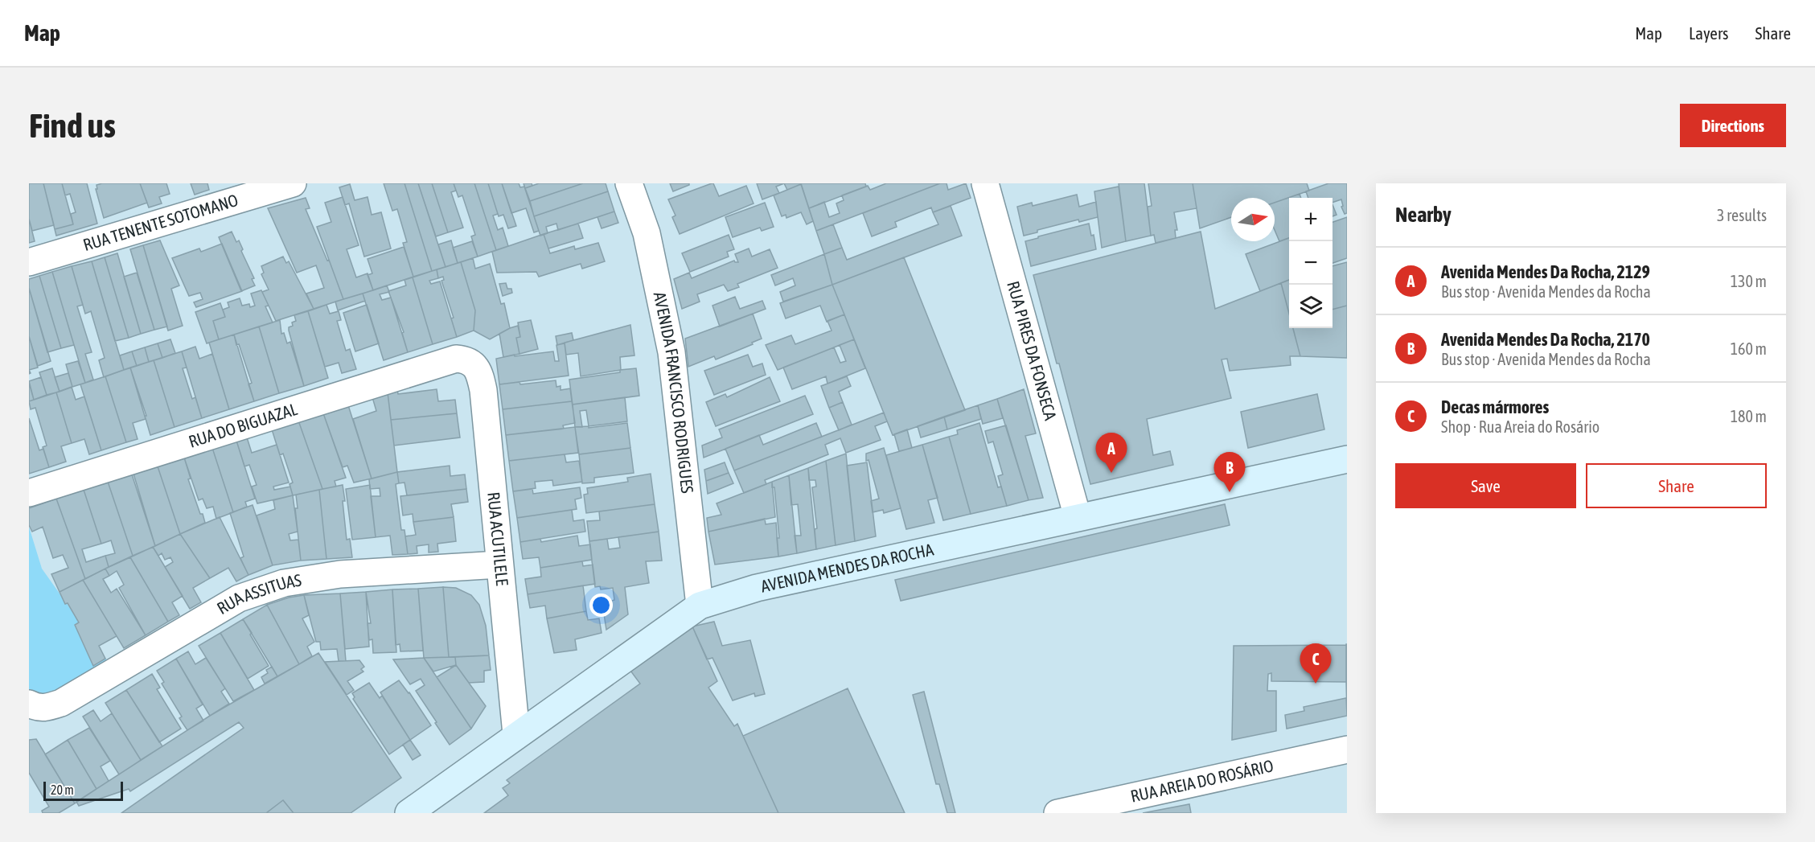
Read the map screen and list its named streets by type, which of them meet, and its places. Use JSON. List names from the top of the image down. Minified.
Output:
{"streets":{"street":["RUA TENENTE SOTOMANO","RUA PIRES DA FONSECA","AVENIDA FRANCISCO RODRIGUES","RUA DO BIGUAZAL","RUA ACUTILELE","AVENIDA MENDES DA ROCHA","RUA ASSITUAS","RUA AREIA DO ROSÁRIO"]},"crossings":[["RUA PIRES DA FONSECA","AVENIDA MENDES DA ROCHA"],["AVENIDA FRANCISCO RODRIGUES","AVENIDA MENDES DA ROCHA"],["RUA DO BIGUAZAL","RUA ACUTILELE"],["RUA ACUTILELE","AVENIDA MENDES DA ROCHA"],["RUA ACUTILELE","RUA ASSITUAS"]],"scale_bar":"20 m","north":"right","page":{"header":"Map","nav":["Map","Layers","Share"],"buttons":["Directions",["Save","Share"]],"title":"Find us","heading":["Nearby","3 results"],"map_buttons":["+","−"],"list":[{"mark":"A","name":"Avenida Mendes Da Rocha, 2129","note":"Bus stop · Avenida Mendes da Rocha","value":"130 m"},{"mark":"B","name":"Avenida Mendes Da Rocha, 2170","note":"Bus stop · Avenida Mendes da Rocha","value":"160 m"},{"mark":"C","name":"Decas mármores","note":"Shop · Rua Areia do Rosário","value":"180 m"}],"pins":["A","B","C"],"scale":"20 m"}}
